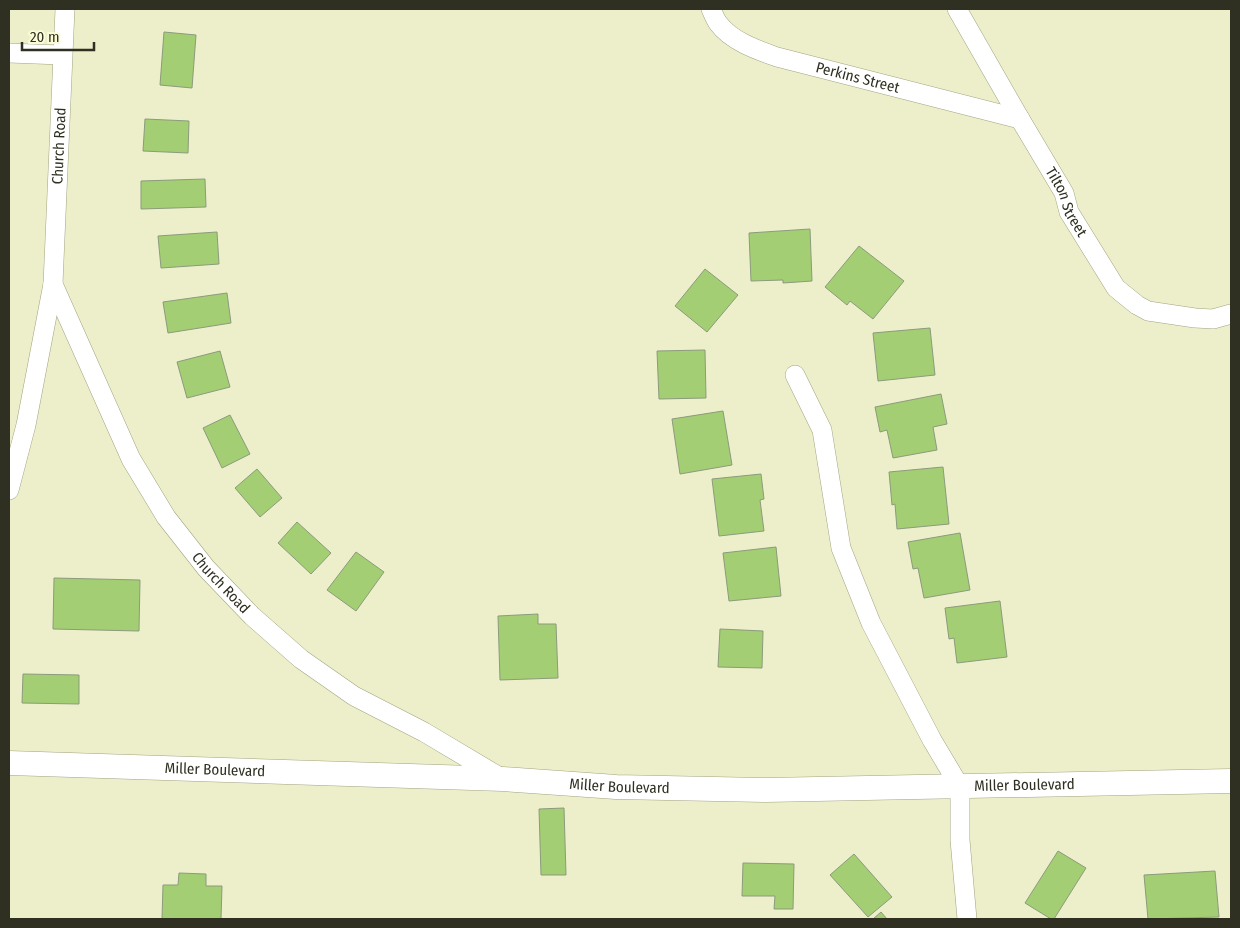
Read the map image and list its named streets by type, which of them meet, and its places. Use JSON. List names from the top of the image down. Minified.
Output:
{"streets":{"street":["Perkins Street","Church Road","Tilton Street","Miller Boulevard"]},"crossings":[["Perkins Street","Tilton Street"],["Church Road","Miller Boulevard"]],"scale_bar":"20 m"}
